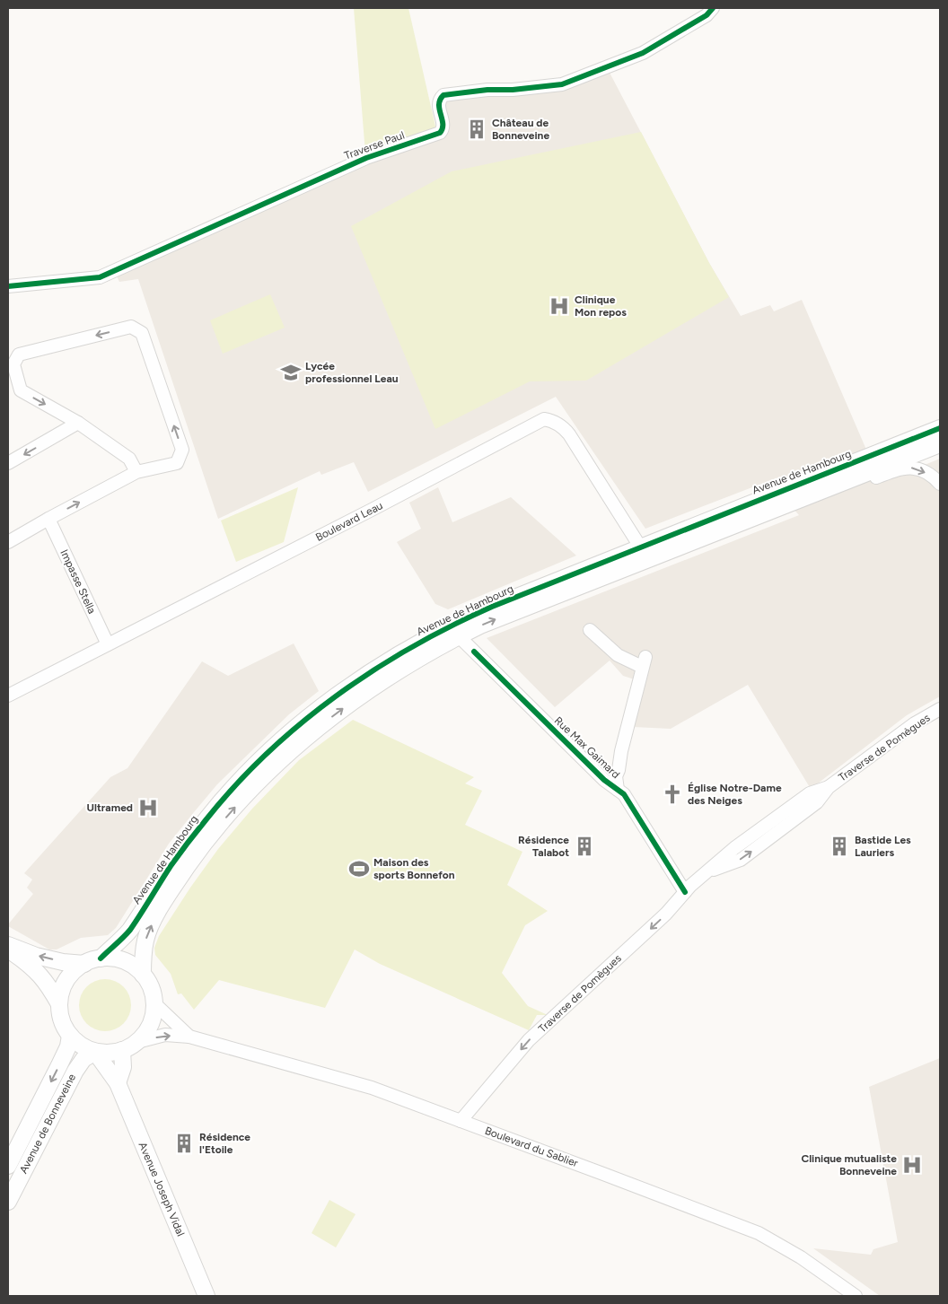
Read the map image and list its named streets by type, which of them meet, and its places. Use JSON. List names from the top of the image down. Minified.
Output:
{"streets":{"street":["Traverse Paul","Avenue de Hambourg","Boulevard Leau","Impasse Stella","Rue Max Gaimard","Traverse de Pomègues","Avenue de Bonneveine","Boulevard du Sablier","Avenue Joseph Vidal"]},"crossings":[["Avenue de Hambourg","Boulevard Leau"],["Avenue de Hambourg","Rue Max Gaimard"],["Avenue de Hambourg","Avenue de Bonneveine"],["Avenue de Hambourg","Boulevard du Sablier"],["Avenue de Hambourg","Avenue Joseph Vidal"],["Boulevard Leau","Impasse Stella"],["Rue Max Gaimard","Traverse de Pomègues"],["Traverse de Pomègues","Boulevard du Sablier"],["Avenue de Bonneveine","Boulevard du Sablier"],["Avenue de Bonneveine","Avenue Joseph Vidal"],["Boulevard du Sablier","Avenue Joseph Vidal"]],"one_way":["Traverse de Pomègues"],"places":{"building":["Château de Bonneveine","Résidence Talabot","Bastide Les Lauriers","Résidence l'Etoile"],"hospital":["Clinique Mon repos","Ultramed","Clinique mutualiste Bonneveine"],"school or university":["Lycée professionnel Leau"],"church":["Église Notre-Dame des Neiges"],"sports":["Maison des sports Bonnefon"]}}
